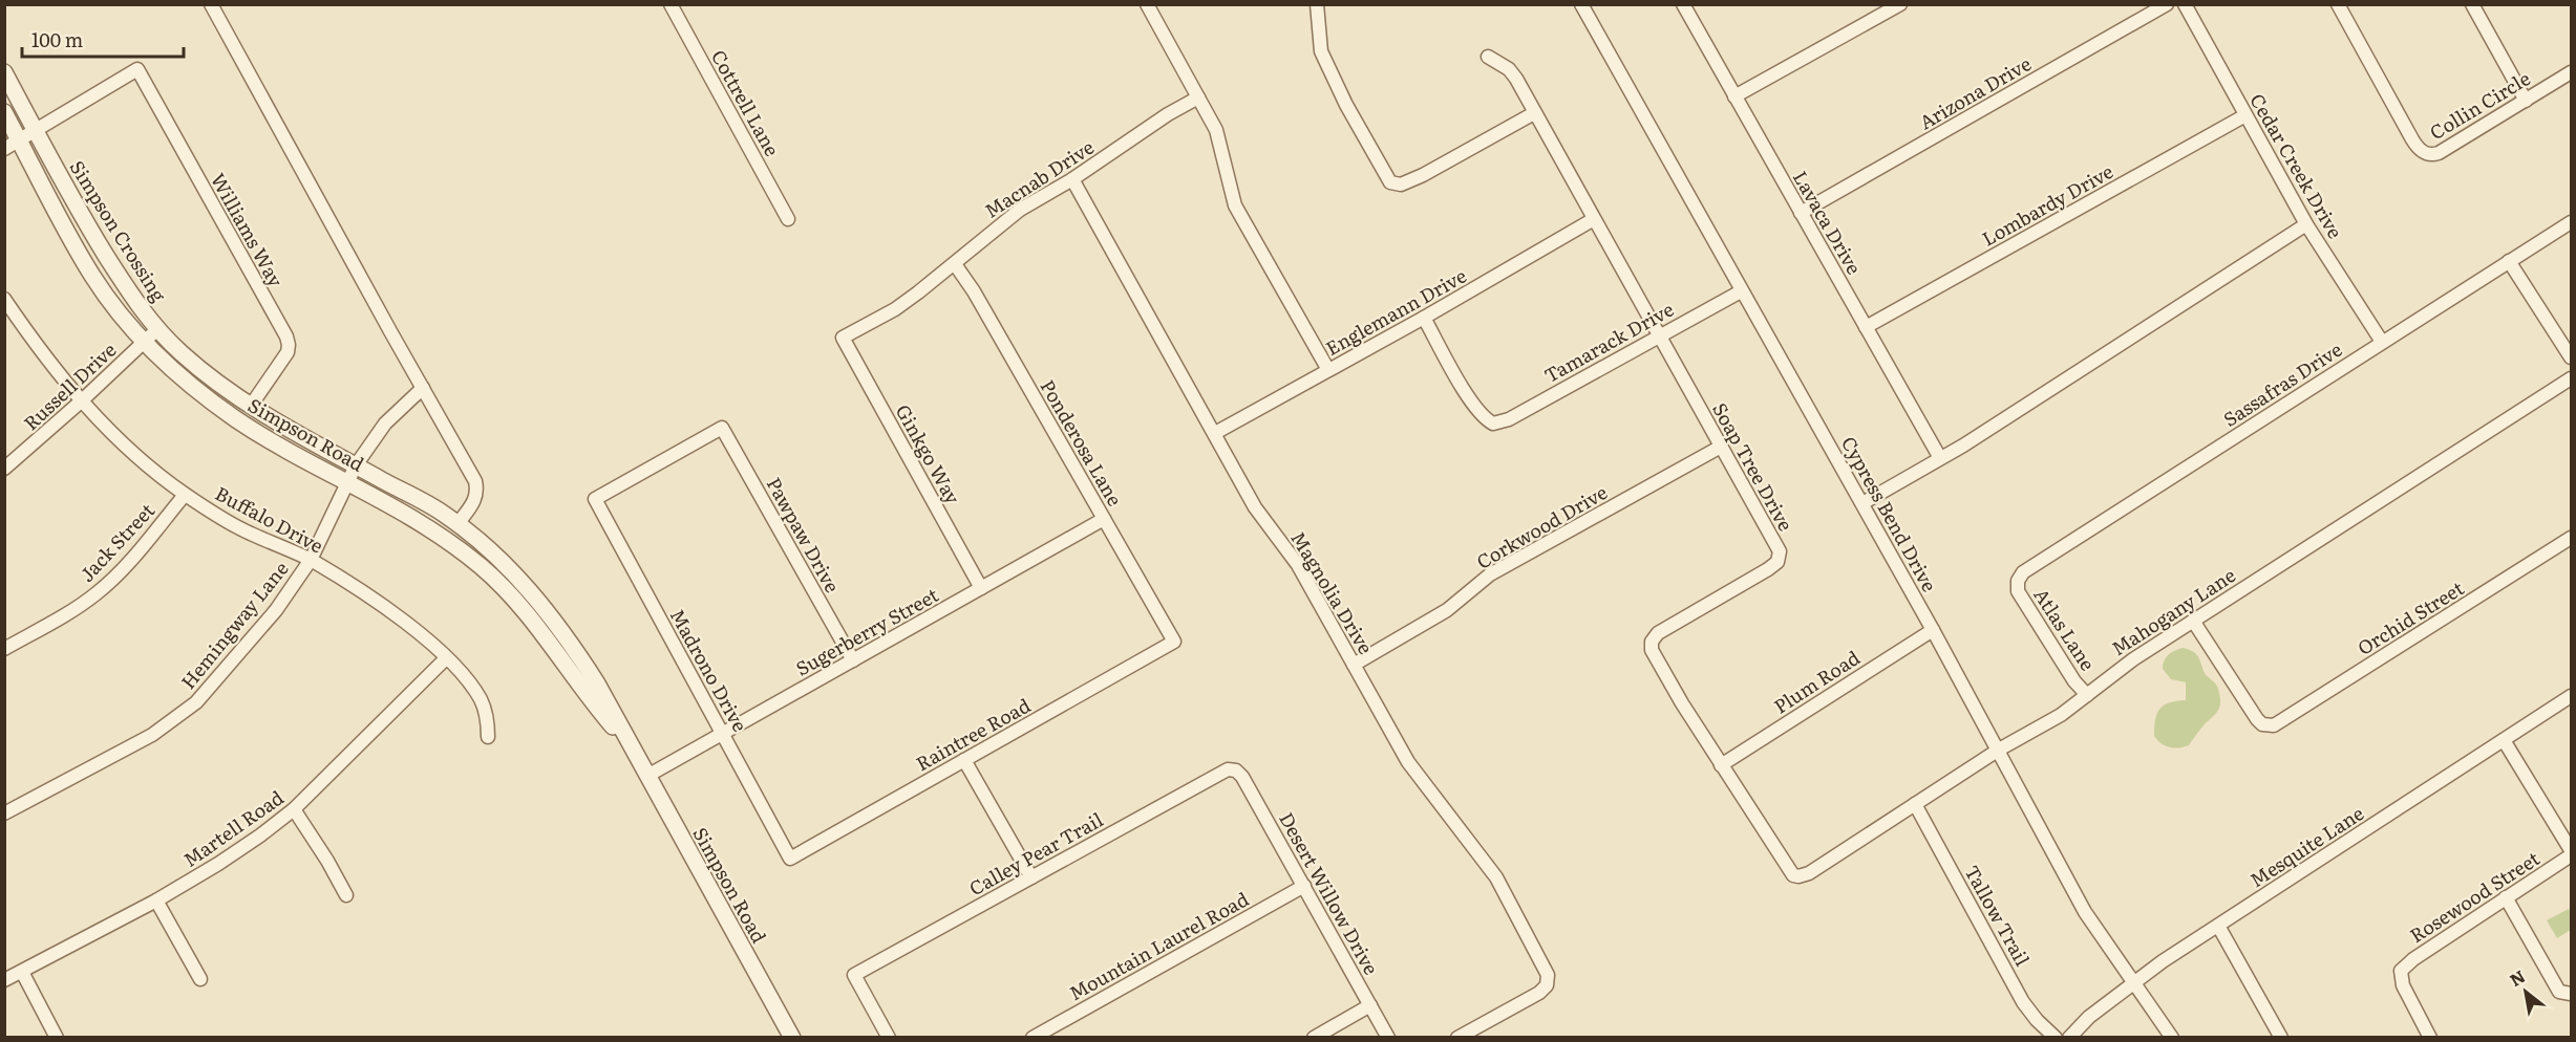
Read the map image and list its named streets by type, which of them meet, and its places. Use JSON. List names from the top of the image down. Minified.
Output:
{"streets":{"street":["Arizona Drive","Cottrell Lane","Collin Circle","Cedar Creek Drive","Macnab Drive","Lombardy Drive","Lavaca Drive","Williams Way","Simpson Crossing","Englemann Drive","Tamarack Drive","Sassafras Drive","Russell Drive","Simpson Road","Ponderosa Lane","Ginkgo Way","Soap Tree Drive","Cypress Bend Drive","Buffalo Drive","Corkwood Drive","Pawpaw Drive","Jack Street","Magnolia Drive","Mahogany Lane","Orchid Street","Hemingway Lane","Atlas Lane","Sugerberry Street","Madrono Drive","Plum Road","Raintree Road","Martell Road","Mesquite Lane","Calley Pear Trail","Desert Willow Drive","Rosewood Street","Tallow Trail","Mountain Laurel Road"]},"crossings":[["Arizona Drive","Lavaca Drive"],["Cedar Creek Drive","Lombardy Drive"],["Cedar Creek Drive","Sassafras Drive"],["Macnab Drive","Ponderosa Lane"],["Macnab Drive","Ginkgo Way"],["Macnab Drive","Magnolia Drive"],["Lombardy Drive","Lavaca Drive"],["Williams Way","Simpson Crossing"],["Simpson Crossing","Russell Drive"],["Simpson Crossing","Simpson Road"],["Simpson Crossing","Hemingway Lane"],["Englemann Drive","Tamarack Drive"],["Englemann Drive","Soap Tree Drive"],["Englemann Drive","Magnolia Drive"],["Tamarack Drive","Soap Tree Drive"],["Tamarack Drive","Cypress Bend Drive"],["Sassafras Drive","Atlas Lane"],["Russell Drive","Simpson Road"],["Russell Drive","Buffalo Drive"],["Simpson Road","Hemingway Lane"],["Simpson Road","Sugerberry Street"],["Ponderosa Lane","Sugerberry Street"],["Ponderosa Lane","Raintree Road"],["Ginkgo Way","Sugerberry Street"],["Soap Tree Drive","Corkwood Drive"],["Soap Tree Drive","Mahogany Lane"],["Soap Tree Drive","Plum Road"],["Cypress Bend Drive","Mahogany Lane"],["Cypress Bend Drive","Plum Road"],["Cypress Bend Drive","Mesquite Lane"],["Buffalo Drive","Jack Street"],["Buffalo Drive","Hemingway Lane"],["Buffalo Drive","Martell Road"],["Corkwood Drive","Magnolia Drive"],["Pawpaw Drive","Sugerberry Street"],["Pawpaw Drive","Madrono Drive"],["Mahogany Lane","Orchid Street"],["Mahogany Lane","Atlas Lane"],["Mahogany Lane","Tallow Trail"],["Sugerberry Street","Madrono Drive"],["Madrono Drive","Raintree Road"],["Calley Pear Trail","Desert Willow Drive"],["Desert Willow Drive","Mountain Laurel Road"]],"scale_bar":"100 m","north":"top left"}
